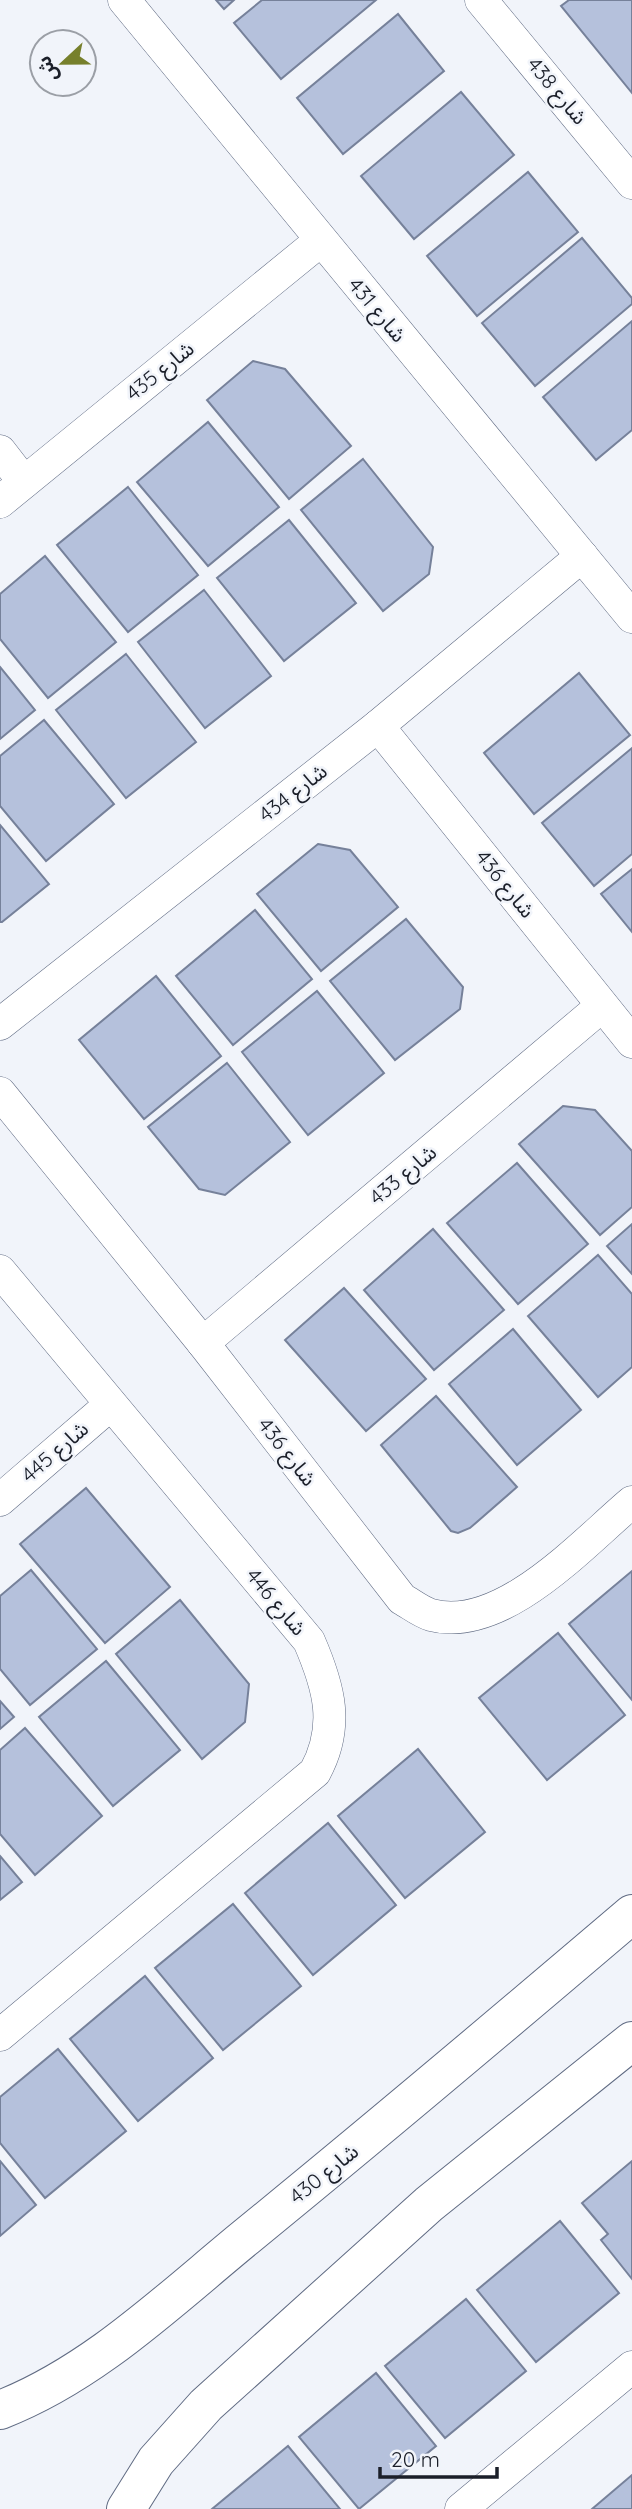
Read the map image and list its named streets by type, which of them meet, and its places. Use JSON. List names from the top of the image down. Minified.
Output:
{"streets":{"street":["شارع 438","شارع 431","شارع 435","شارع 434","شارع 436","شارع 433","شارع 445","شارع 446","شارع 430"]},"crossings":[["شارع 431","شارع 435"],["شارع 431","شارع 434"],["شارع 434","شارع 436"],["شارع 436","شارع 433"],["شارع 445","شارع 446"]],"scale_bar":"20 m","north":"left"}
